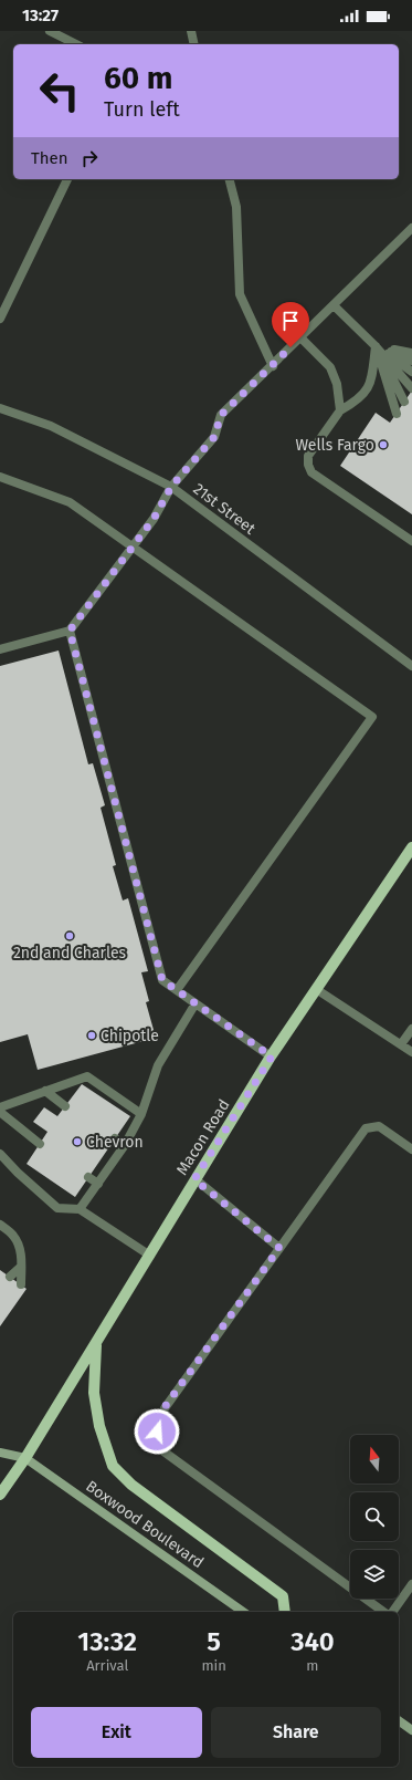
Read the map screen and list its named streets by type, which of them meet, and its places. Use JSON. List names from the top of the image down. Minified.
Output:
{"streets":{"main road":["Macon Road"],"street":["21st Street","Boxwood Boulevard"]},"crossings":[["Macon Road","Boxwood Boulevard"]],"places":["Wells Fargo","2nd and Charles","Chipotle","Chevron"],"north":"top","page":{"status":"13:27","turn":["60 m","Turn left"],"then":"Then","eta":["13:32","Arrival","5","min","340","m"],"buttons":["Exit","Share"]}}
